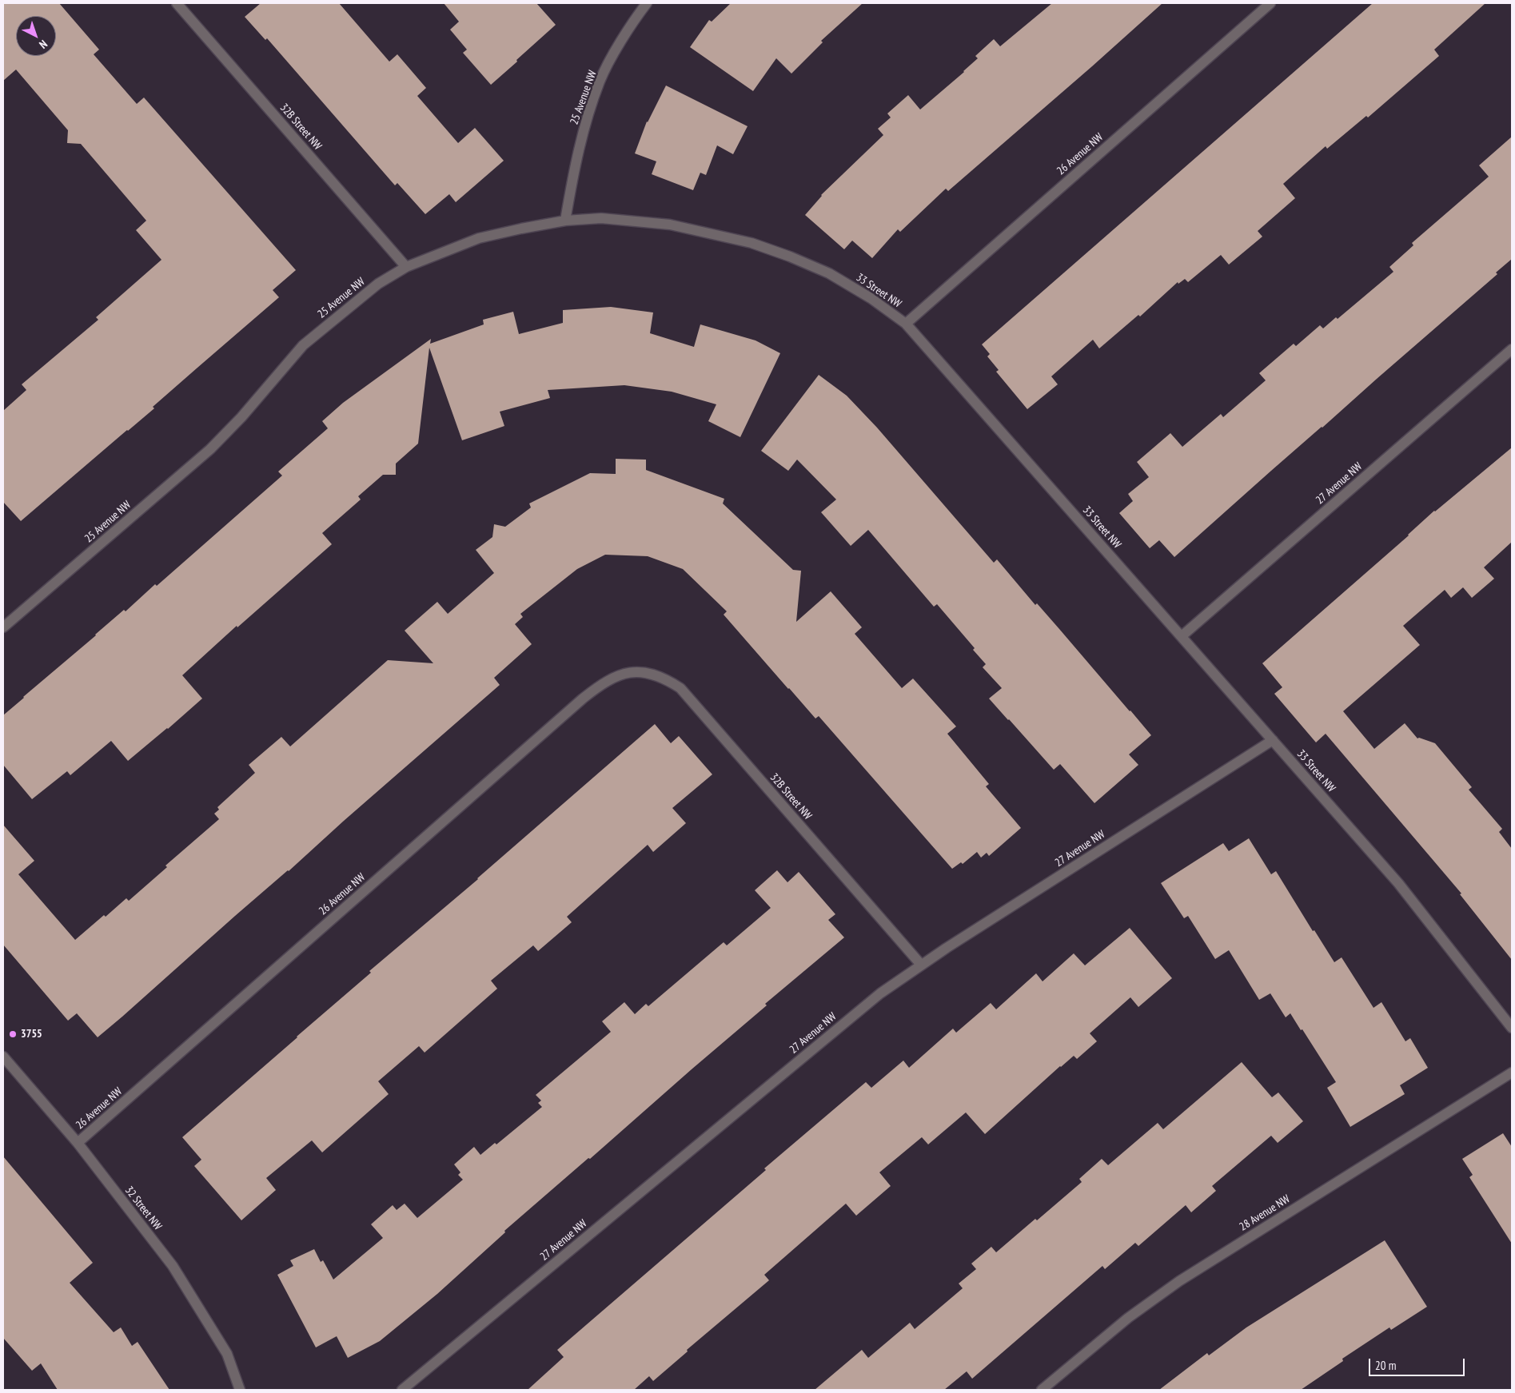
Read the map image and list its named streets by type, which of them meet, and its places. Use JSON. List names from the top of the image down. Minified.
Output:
{"streets":{"street":["25 Avenue NW","32B Street NW","26 Avenue NW","33 Street NW","27 Avenue NW","32 Street NW","28 Avenue NW"]},"crossings":[["25 Avenue NW","32B Street NW"],["25 Avenue NW","33 Street NW"],["32B Street NW","26 Avenue NW"],["32B Street NW","27 Avenue NW"],["26 Avenue NW","33 Street NW"],["26 Avenue NW","32 Street NW"],["33 Street NW","27 Avenue NW"]],"places":["3755"],"scale_bar":"20 m","north":"bottom right"}
